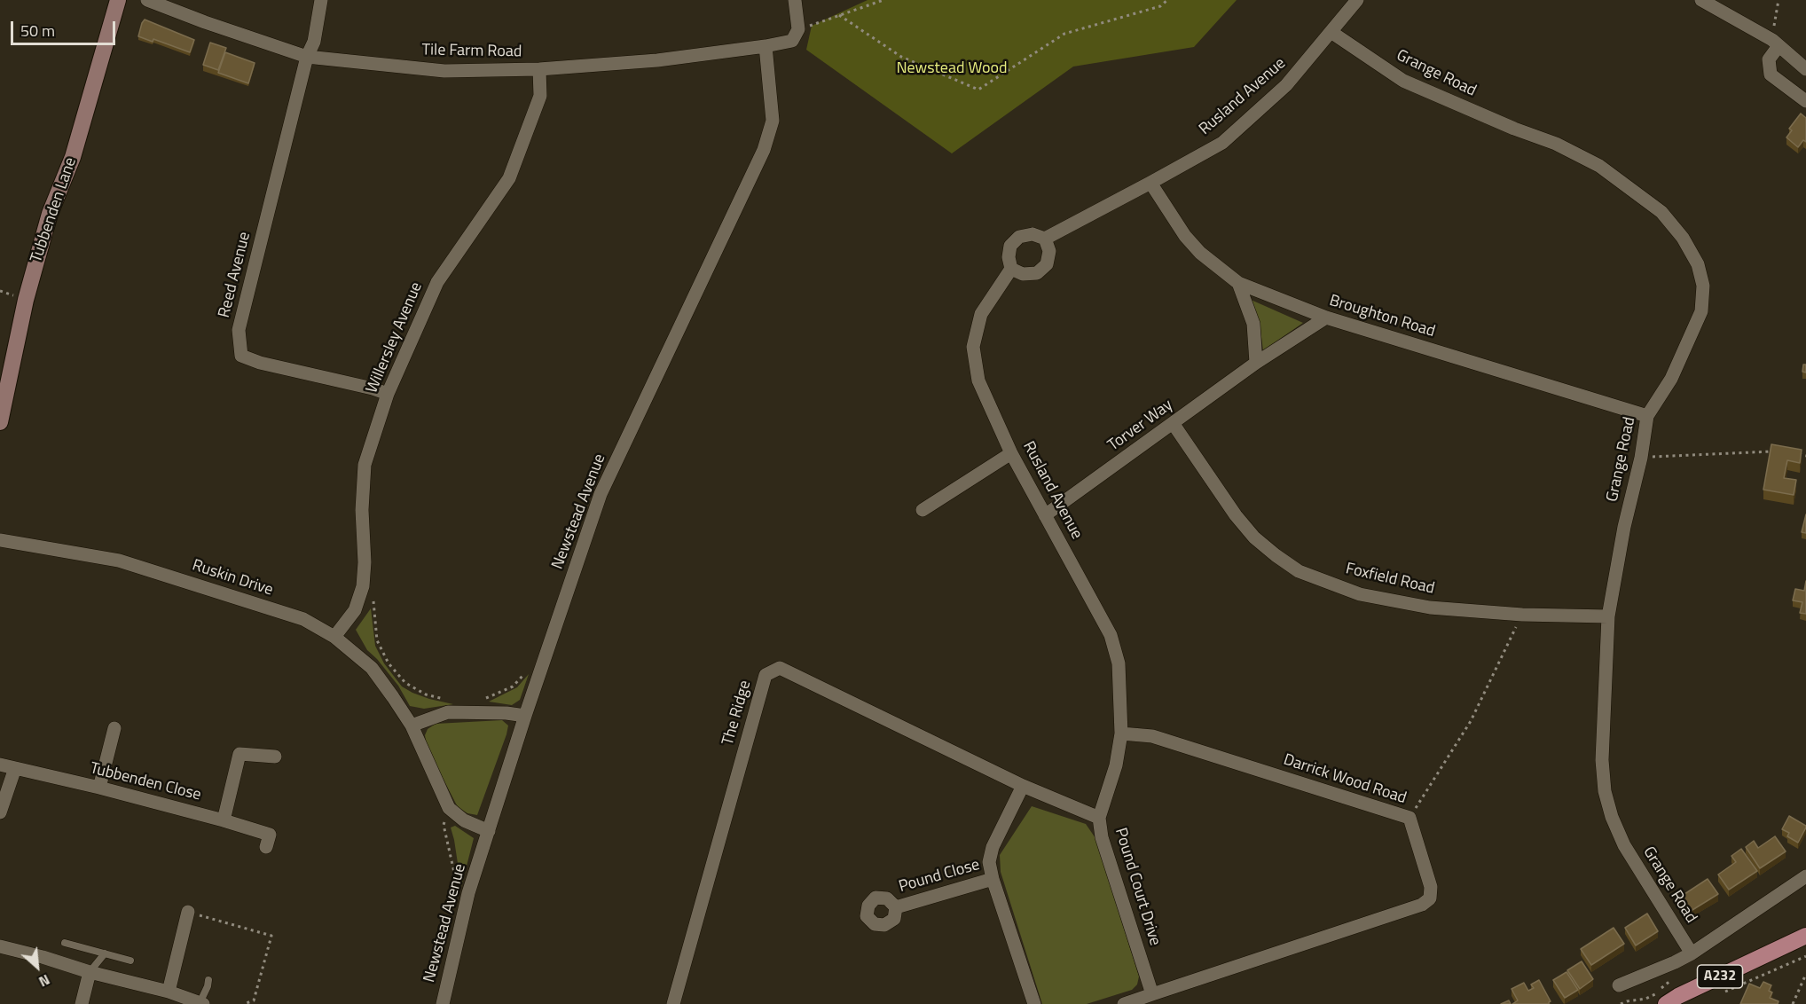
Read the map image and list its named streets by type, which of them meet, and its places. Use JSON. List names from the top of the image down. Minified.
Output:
{"streets":{"main road":["A232"],"street":["Tile Farm Road","Grange Road","Rusland Avenue","Tubbenden Lane","Reed Avenue","Broughton Road","Willersley Avenue","Torver Way","Newstead Avenue","Ruskin Drive","Foxfield Road","The Ridge","Darrick Wood Road","Tubbenden Close","Pound Close","Pound Court Drive"]},"crossings":[["Tile Farm Road","Reed Avenue"],["Tile Farm Road","Willersley Avenue"],["Tile Farm Road","Newstead Avenue"],["Grange Road","Rusland Avenue"],["Grange Road","Broughton Road"],["Grange Road","Foxfield Road"],["Rusland Avenue","Broughton Road"],["Rusland Avenue","Torver Way"],["Rusland Avenue","Darrick Wood Road"],["Rusland Avenue","Pound Court Drive"],["Reed Avenue","Willersley Avenue"],["Broughton Road","Torver Way"],["Willersley Avenue","Ruskin Drive"],["Torver Way","Foxfield Road"],["The Ridge","Pound Court Drive"],["Darrick Wood Road","Pound Court Drive"]],"parks":["Newstead Wood"],"scale_bar":"50 m","north":"bottom right"}
